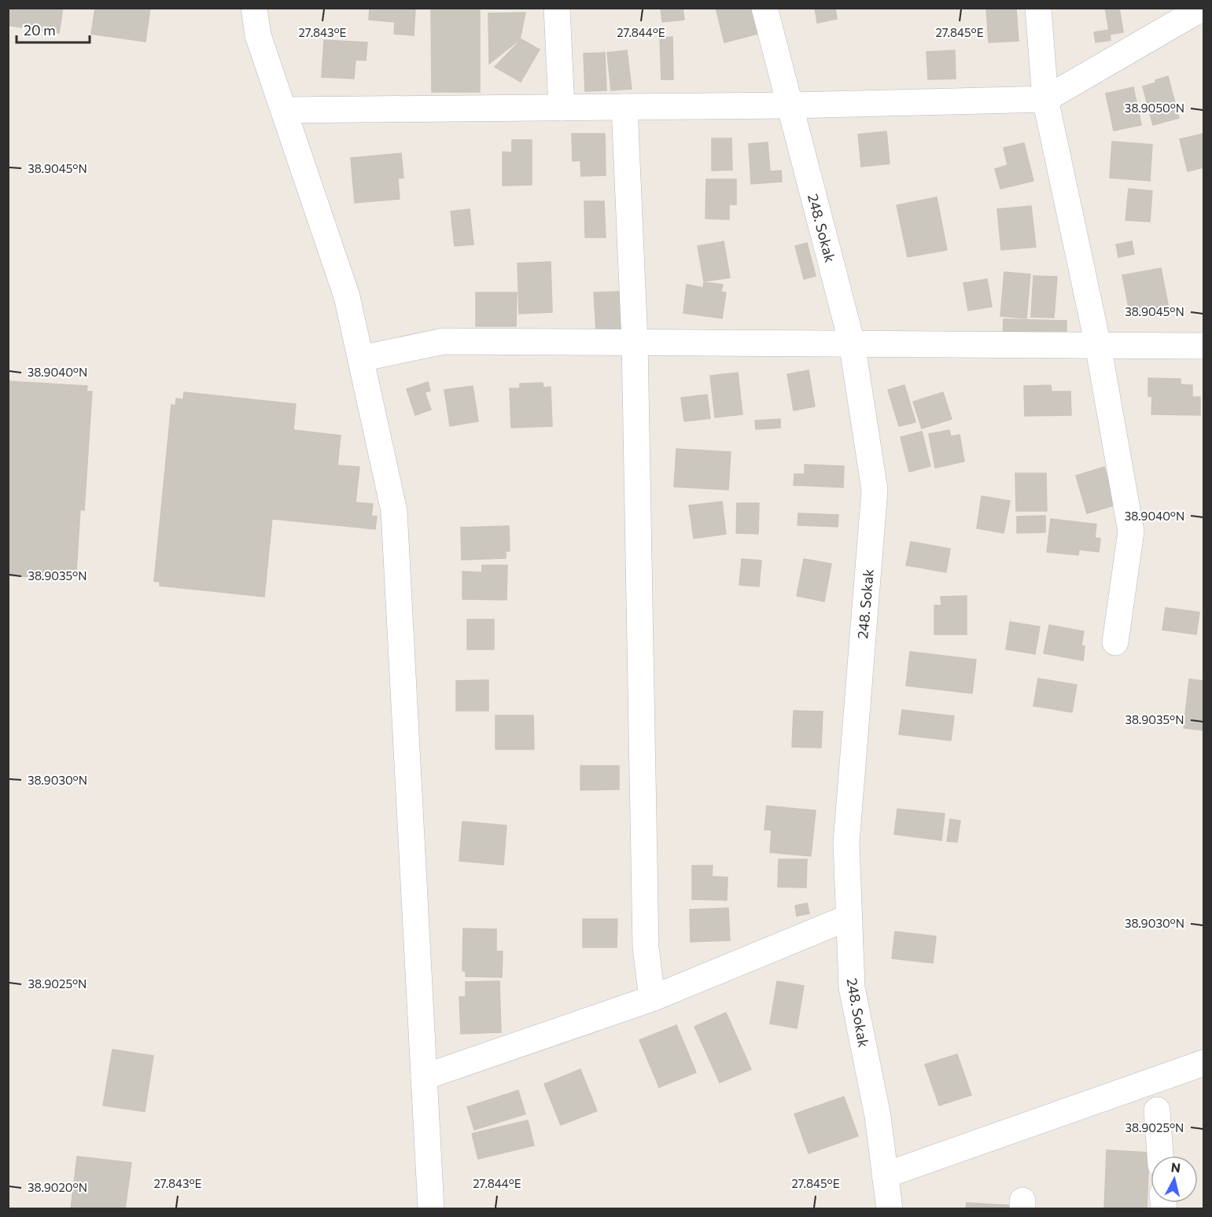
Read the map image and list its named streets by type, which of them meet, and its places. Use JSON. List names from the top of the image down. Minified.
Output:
{"streets":{"street":["248. Sokak"]},"scale_bar":"20 m","north":"top","coordinates":["27.843°E","27.844°E","27.845°E","38.9050°N","38.9045°N","38.9040°N","38.9035°N","38.9030°N","38.9025°N","38.9020°N"]}
